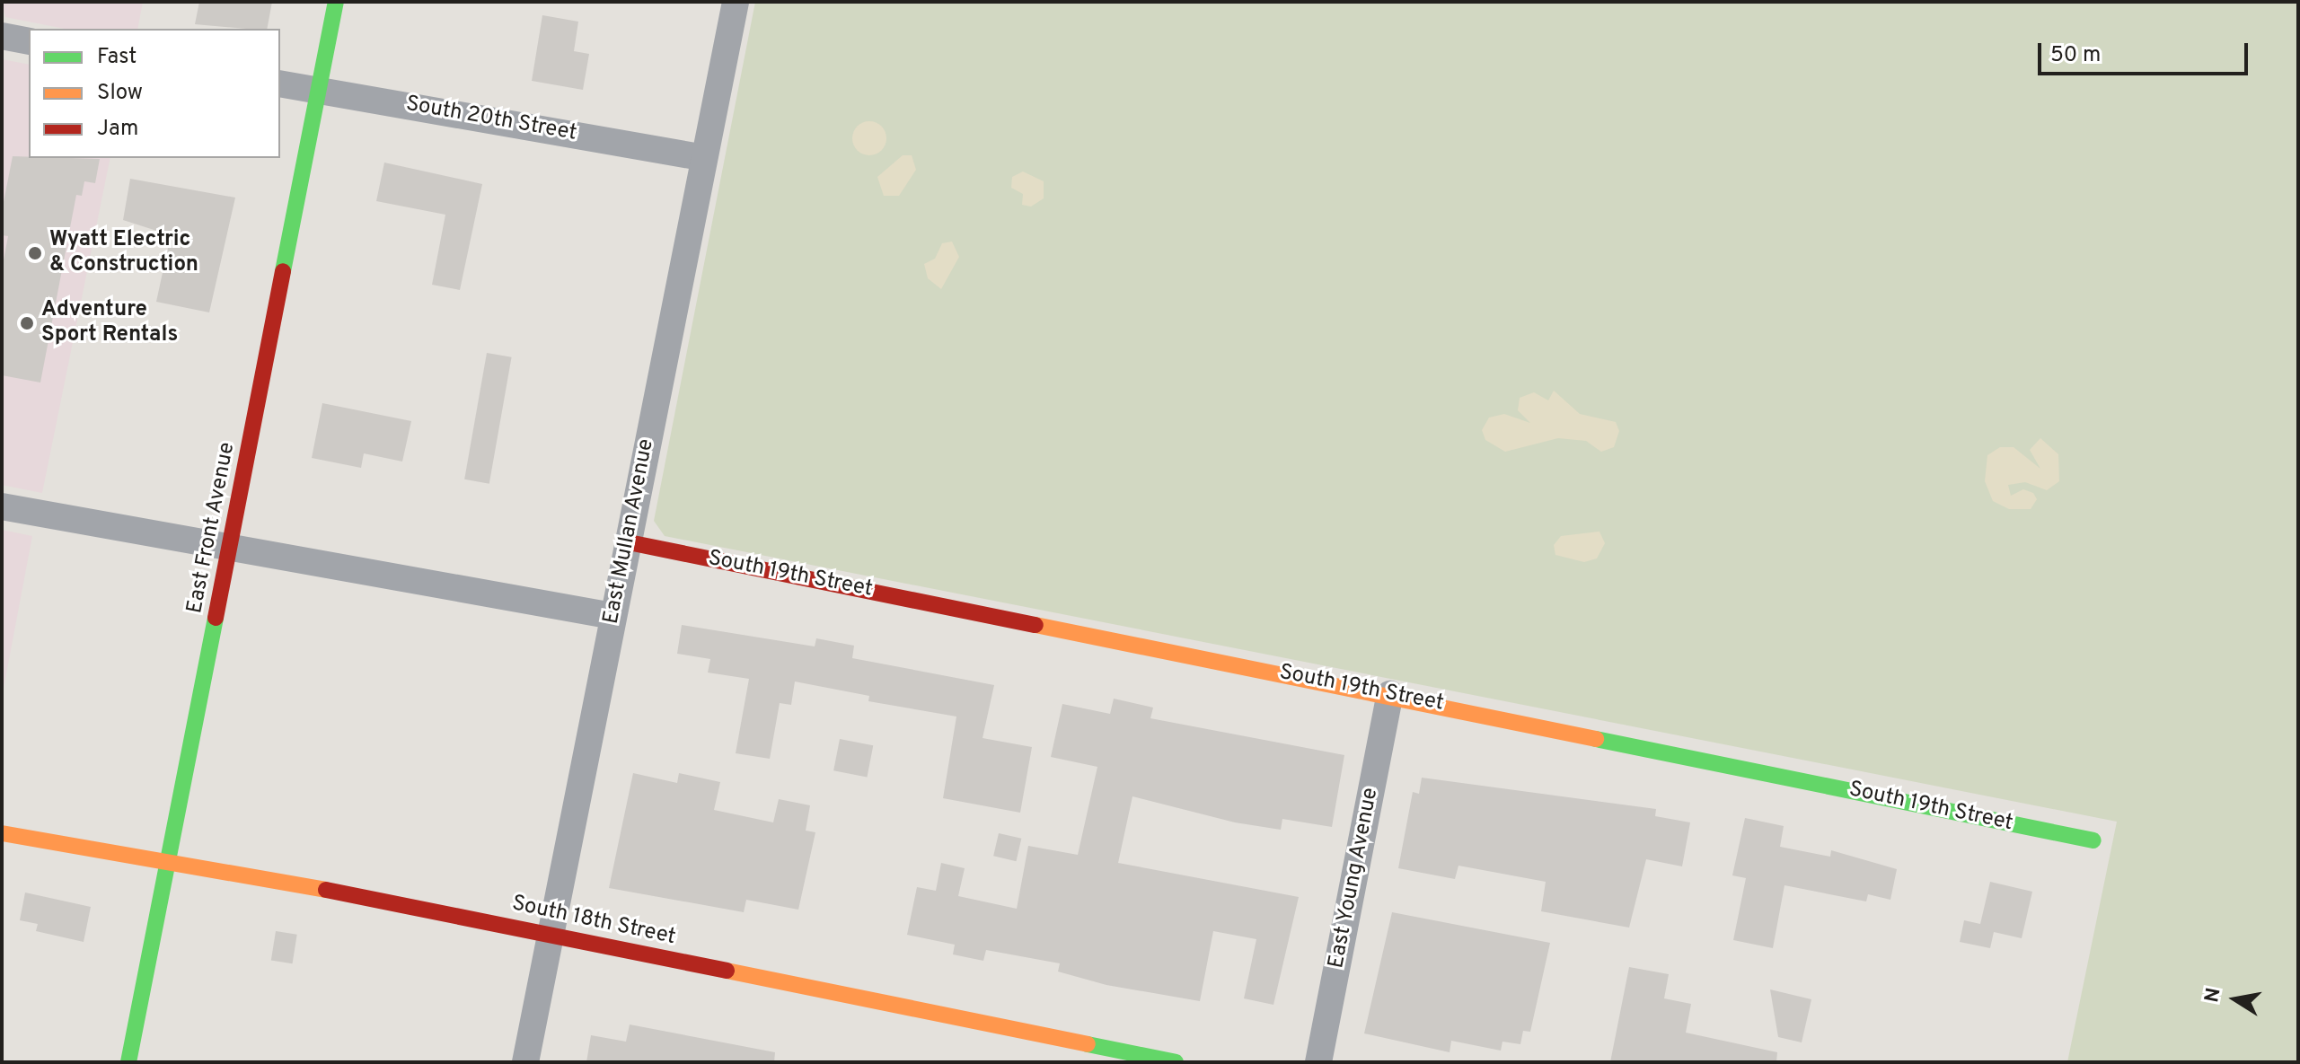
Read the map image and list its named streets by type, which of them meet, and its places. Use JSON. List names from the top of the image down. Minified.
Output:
{"streets":{"street":["South 20th Street","East Front Avenue","East Mullan Avenue","South 19th Street","East Young Avenue","South 18th Street"]},"crossings":[["South 20th Street","East Front Avenue"],["South 20th Street","East Mullan Avenue"],["East Front Avenue","South 18th Street"],["East Mullan Avenue","South 19th Street"],["East Mullan Avenue","South 18th Street"],["South 19th Street","East Young Avenue"]],"places":["Wyatt Electric & Construction","Adventure Sport Rentals"],"legend":["Fast","Slow","Jam"],"scale_bar":"50 m","north":"left"}
